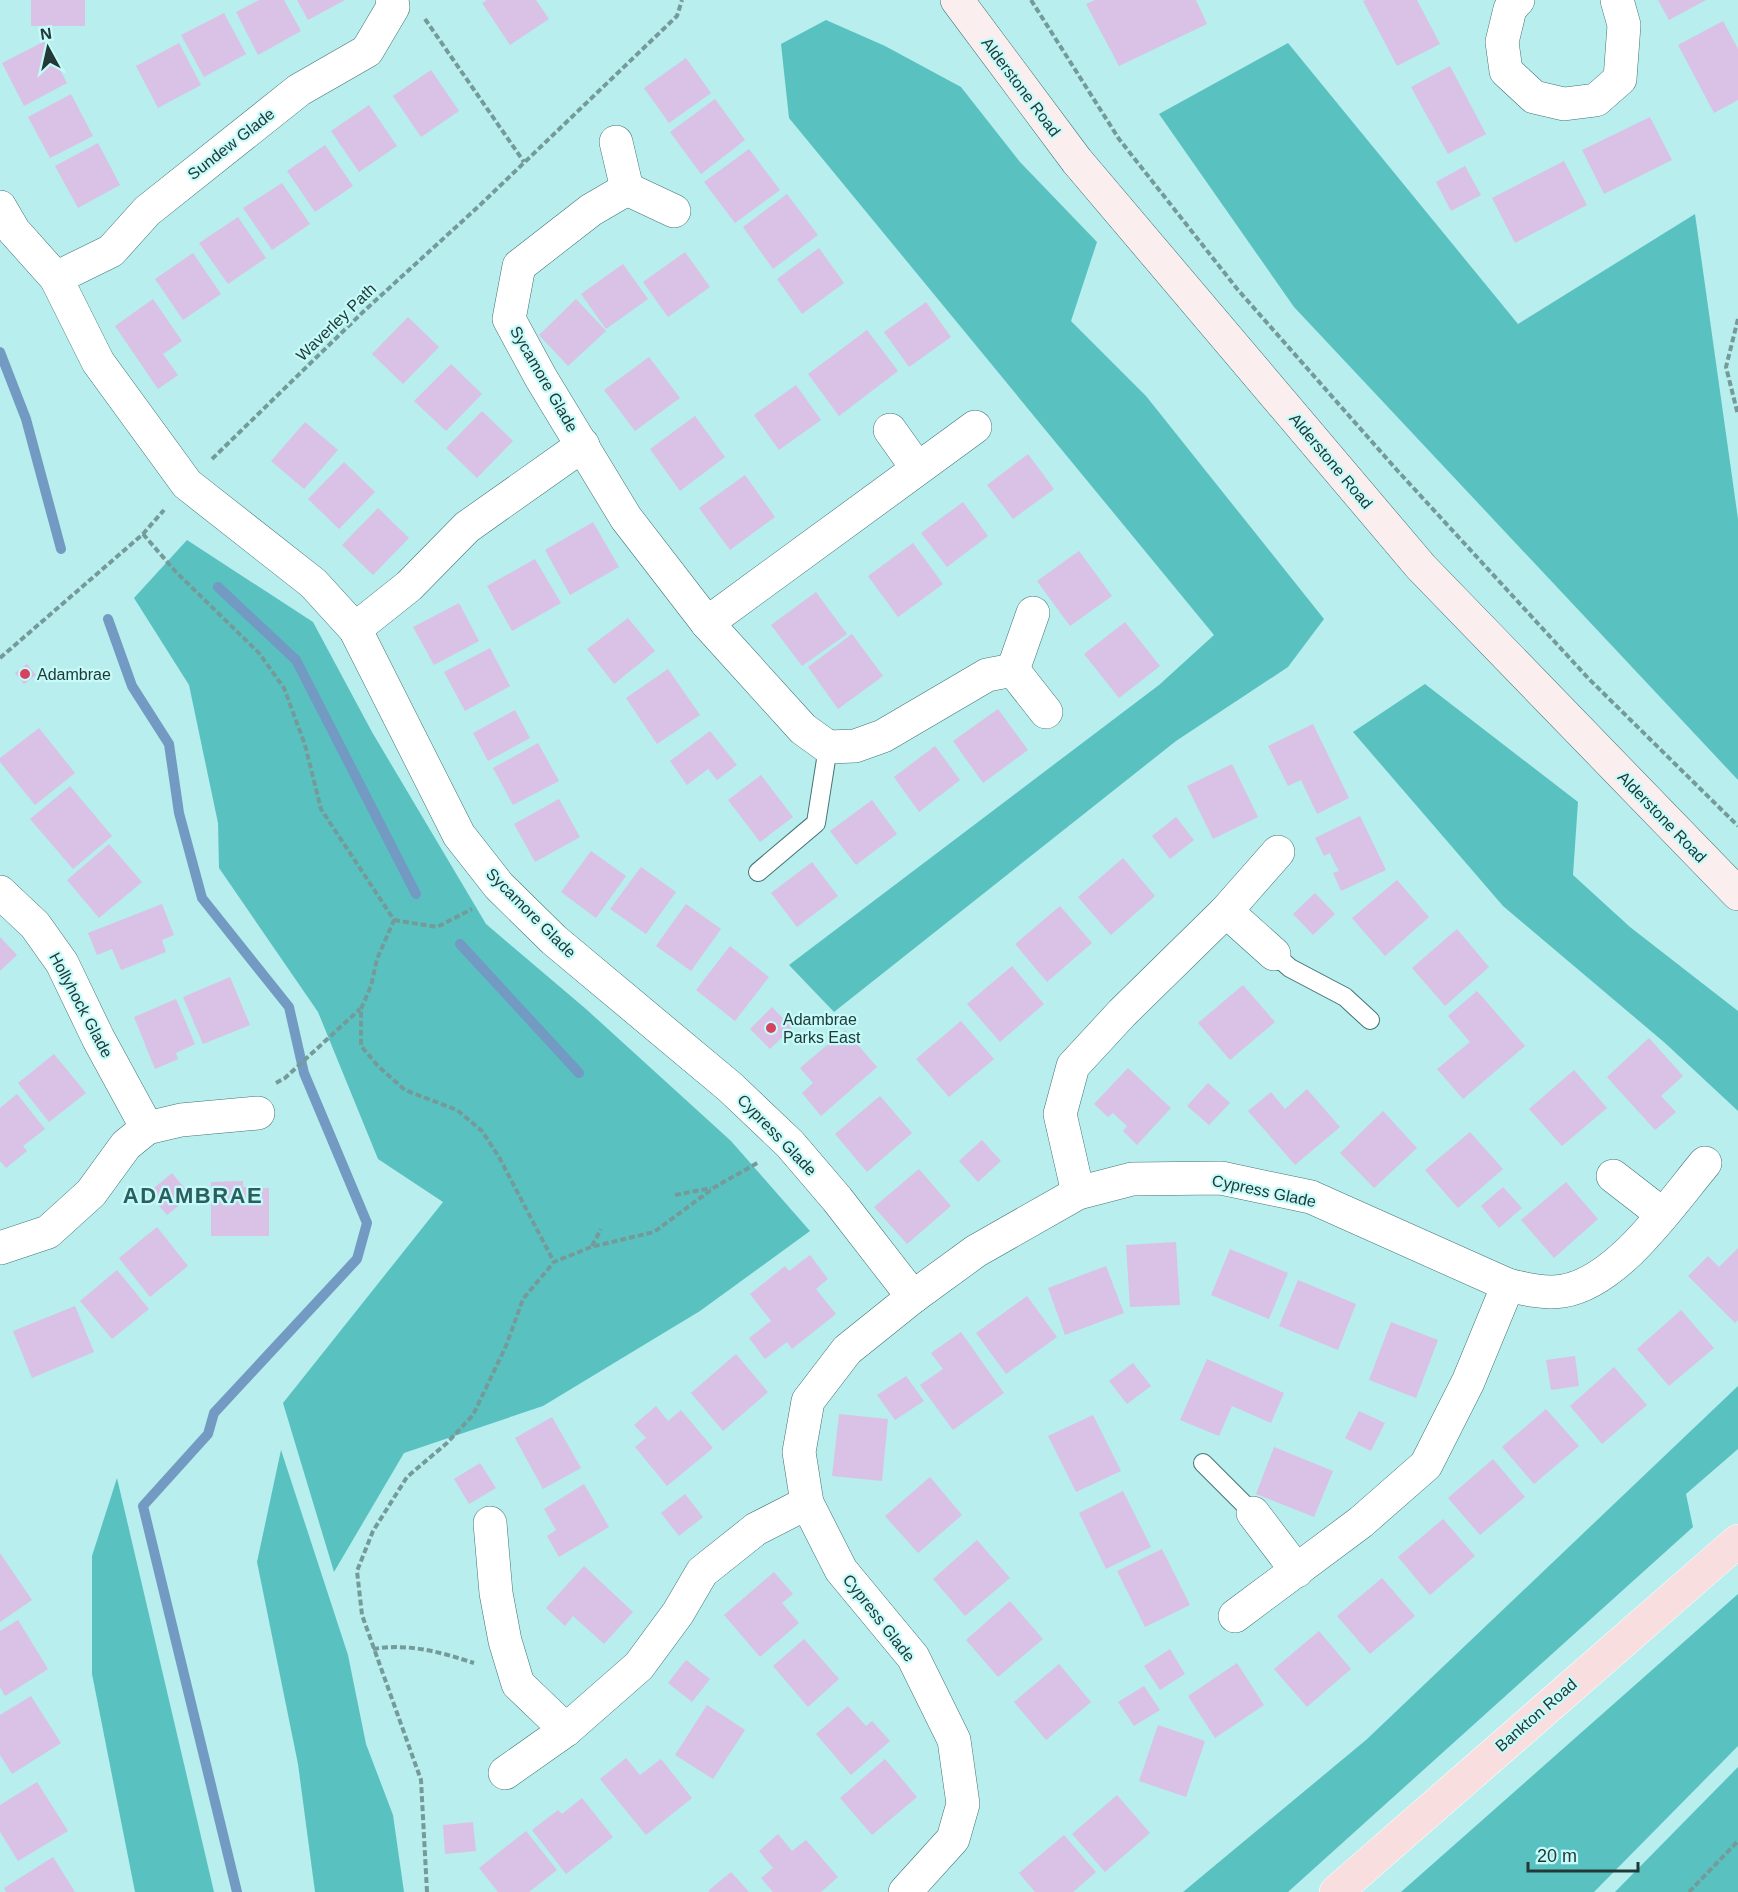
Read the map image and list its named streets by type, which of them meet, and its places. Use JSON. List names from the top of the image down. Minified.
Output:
{"streets":{"main road":["Bankton Road"],"street":["Alderstone Road","Sundew Glade","Sycamore Glade","Hollyhock Glade","Cypress Glade"],"path":["Waverley Path"]},"crossings":[["Waverley Path","Sycamore Glade"],["Sycamore Glade","Cypress Glade"]],"districts":["ADAMBRAE"],"places":["Adambrae","Adambrae Parks East"],"scale_bar":"20 m","north":"top"}
